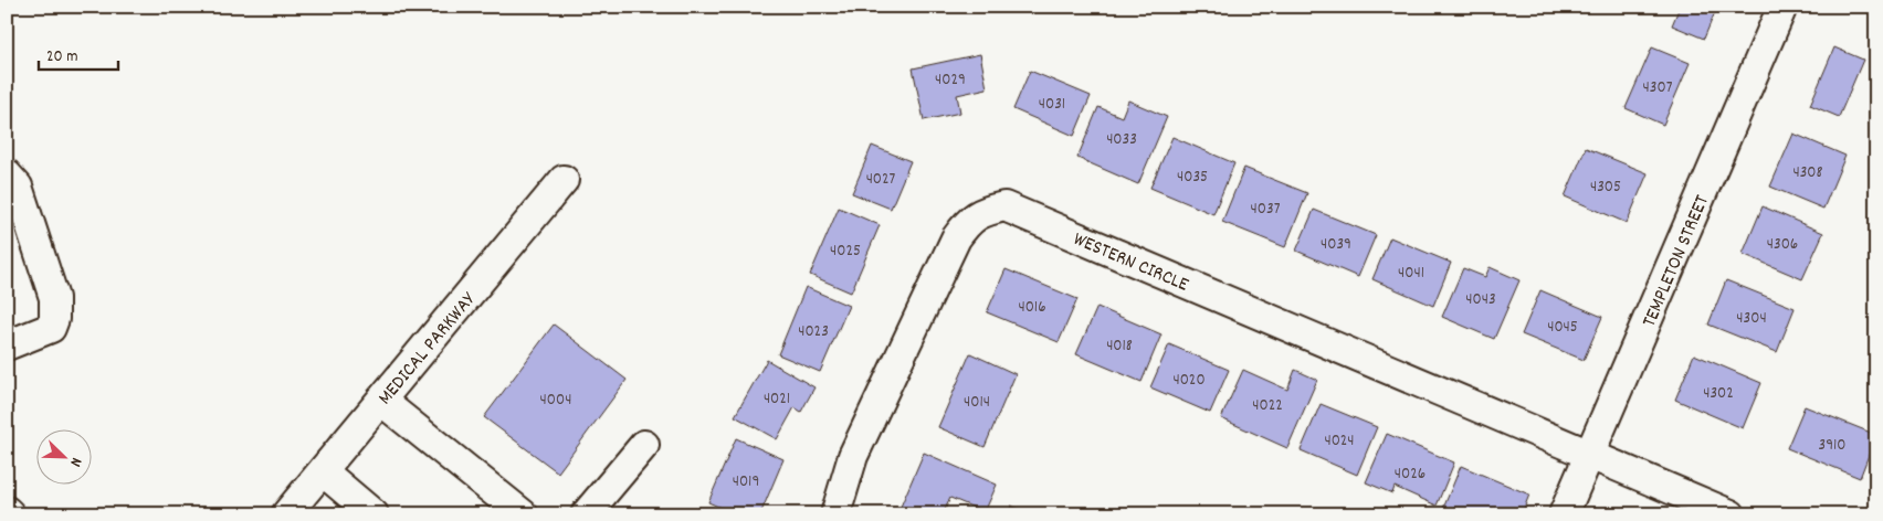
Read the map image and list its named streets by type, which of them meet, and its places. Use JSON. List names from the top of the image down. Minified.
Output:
{"streets":{"street":["WESTERN CIRCLE","TEMPLETON STREET","MEDICAL PARKWAY"]},"crossings":[["WESTERN CIRCLE","TEMPLETON STREET"]],"house_numbers":["4029","4307","4031","4033","4308","4035","4027","4305","4037","4039","4306","4025","4041","4043","4016","4304","4045","4023","4018","4020","4302","4021","4004","4014","4022","4024","3910","4026","4019"],"scale_bar":"20 m","north":"bottom right"}
